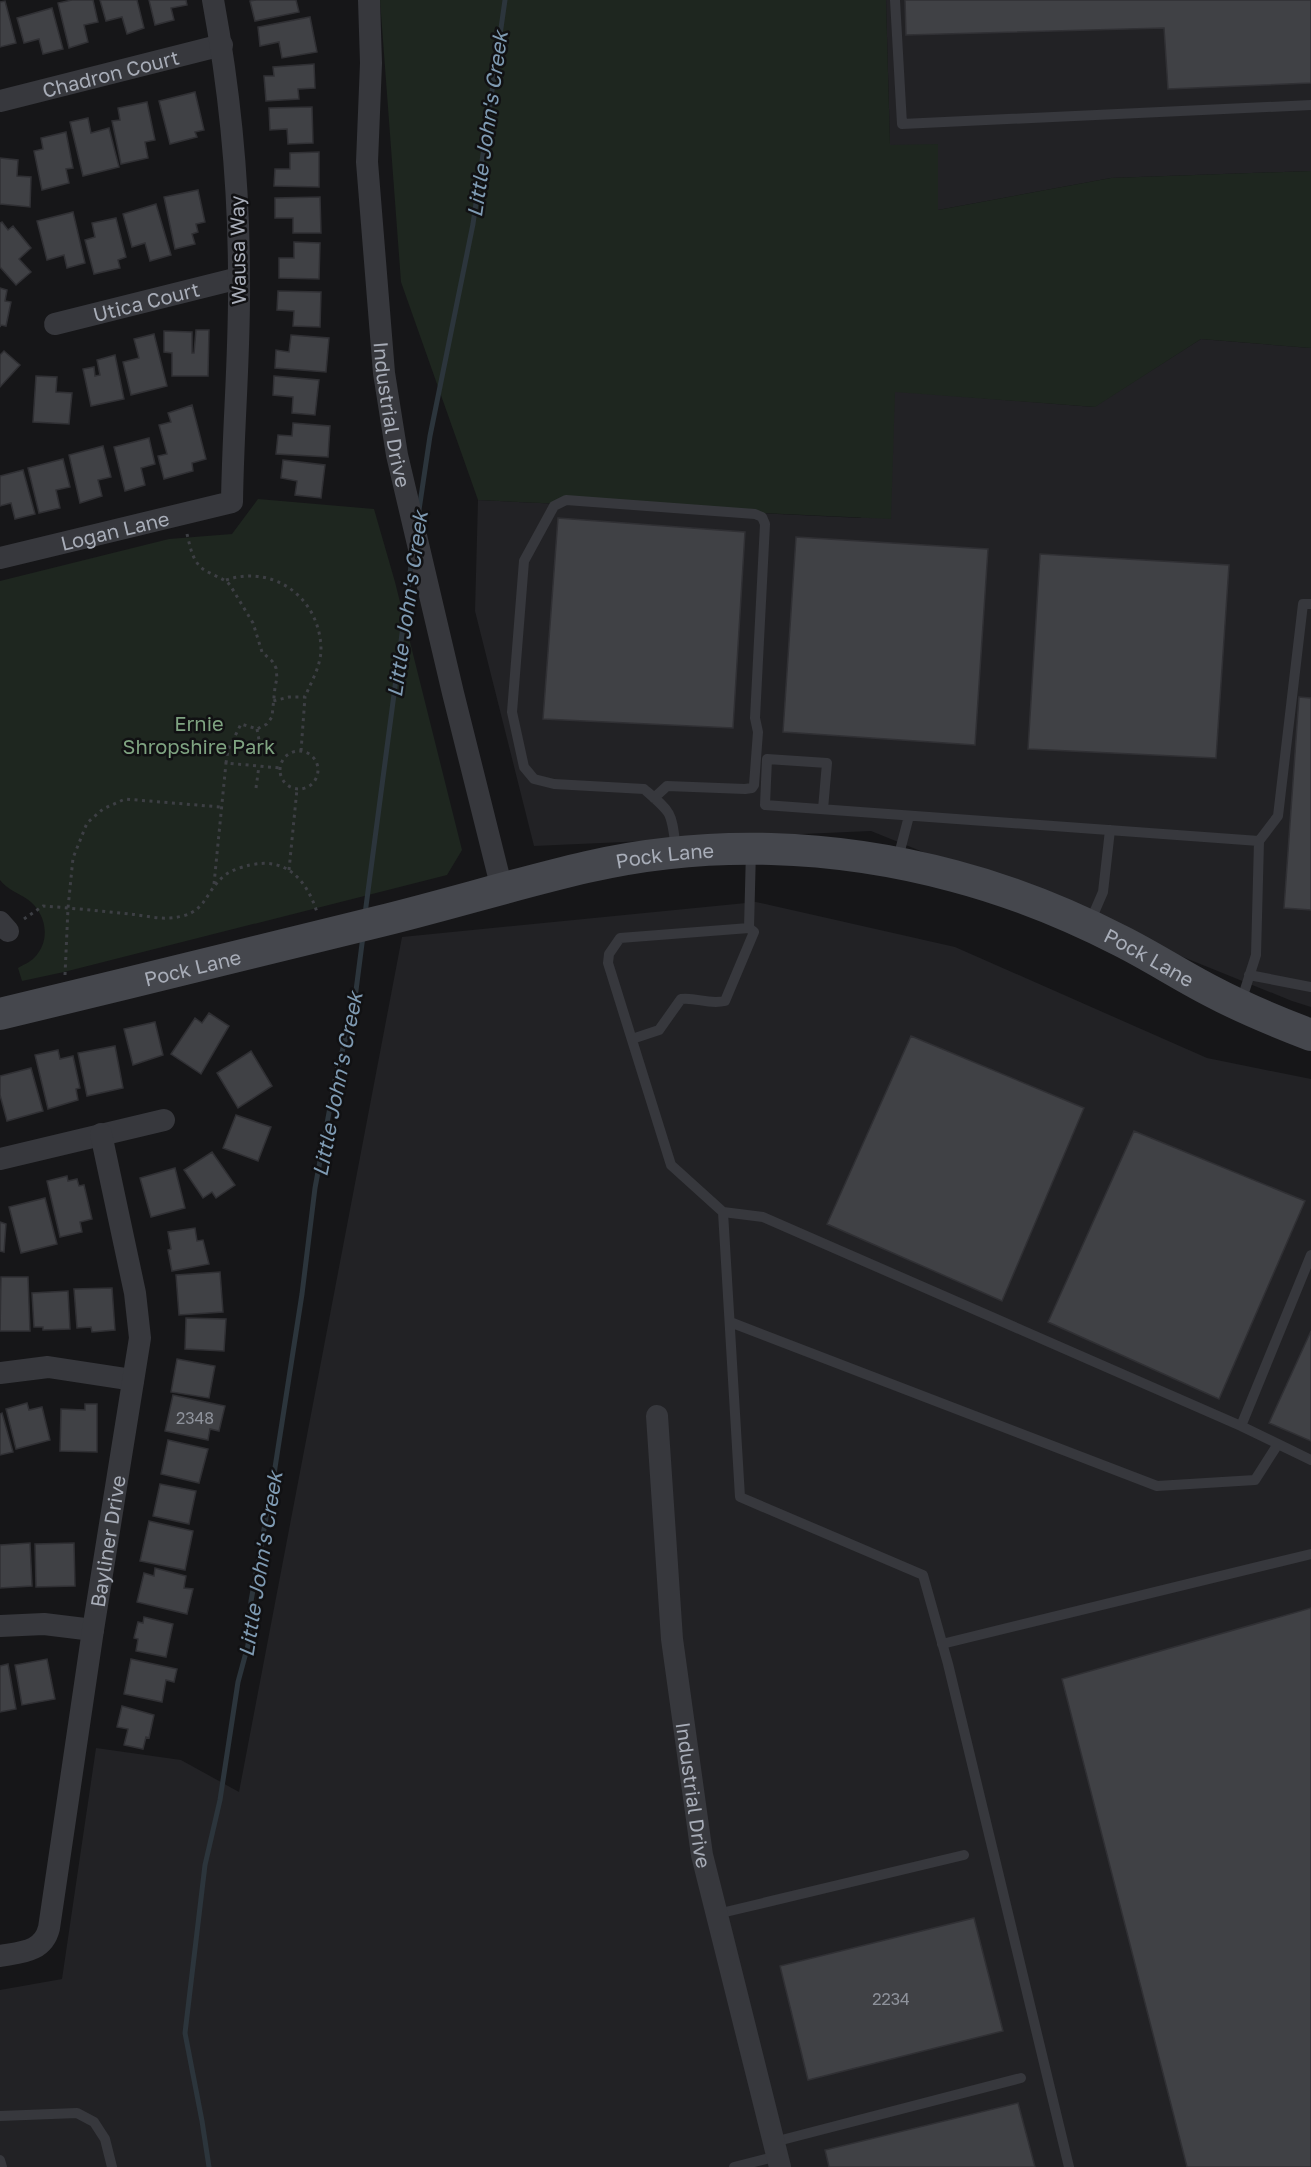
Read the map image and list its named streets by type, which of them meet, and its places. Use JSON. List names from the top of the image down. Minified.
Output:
{"streets":{"street":["Chadron Court","Wausa Way","Utica Court","Industrial Drive","Logan Lane","Pock Lane","Bayliner Drive"]},"crossings":[["Chadron Court","Wausa Way"],["Wausa Way","Utica Court"],["Wausa Way","Logan Lane"],["Industrial Drive","Pock Lane"]],"water":["Little John's Creek"],"parks":["Ernie Shropshire Park"],"house_numbers":["2348","2234"]}
